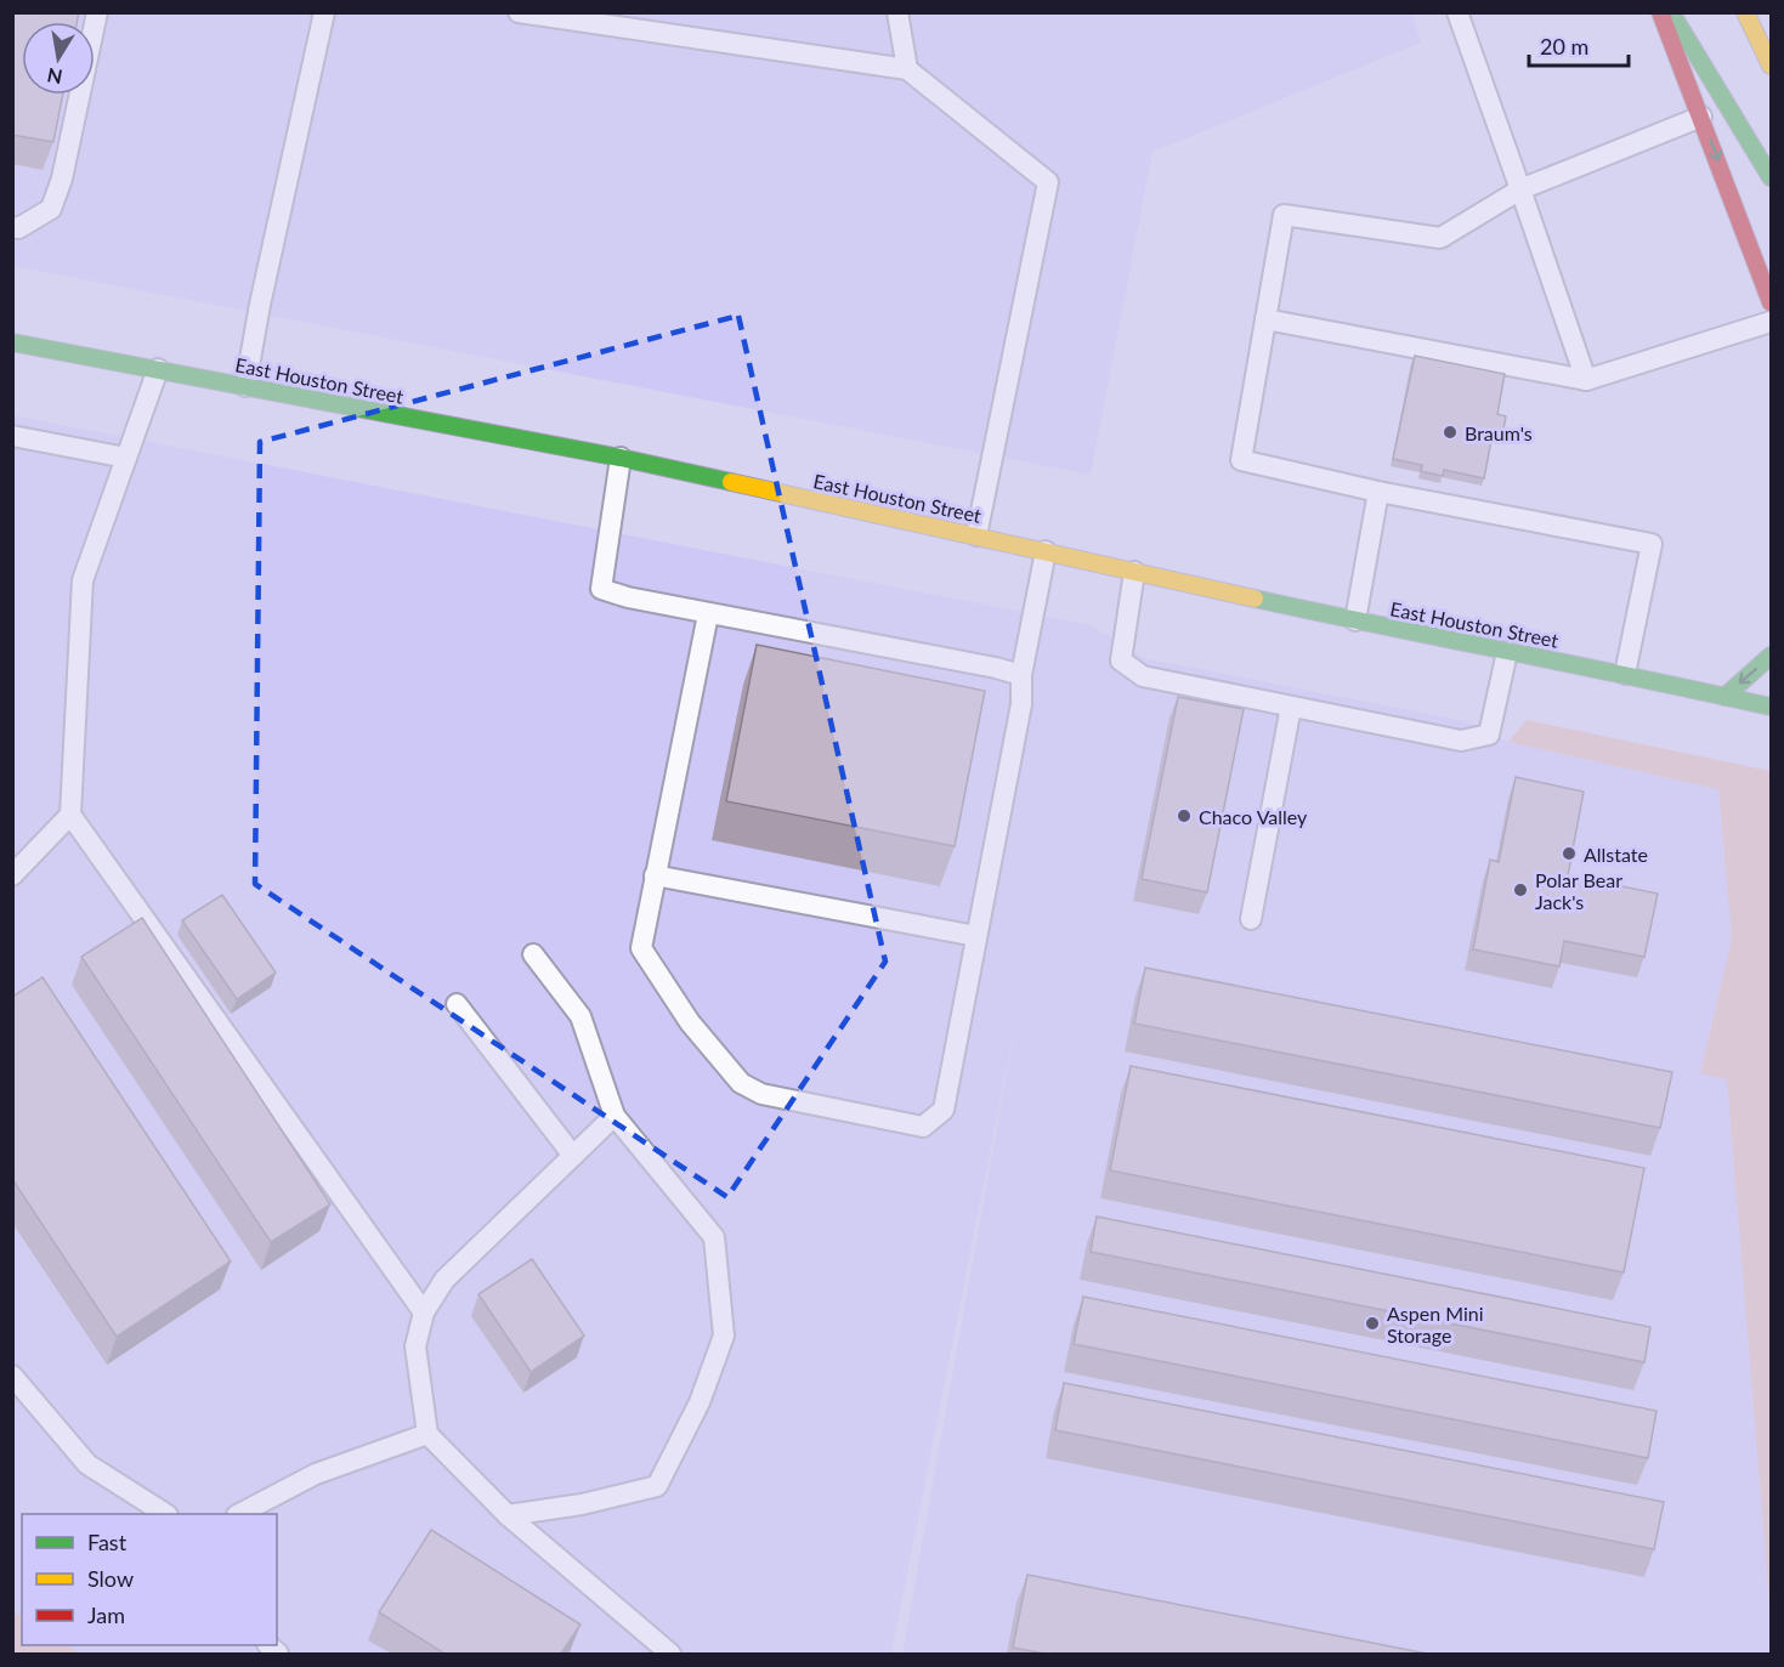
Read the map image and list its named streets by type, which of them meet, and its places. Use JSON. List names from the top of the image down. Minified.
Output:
{"streets":{"street":["East Houston Street"]},"places":["Braum's","Chaco Valley","Allstate","Polar Bear Jack's","Aspen Mini Storage"],"legend":["Fast","Slow","Jam"],"scale_bar":"20 m","north":"bottom"}
